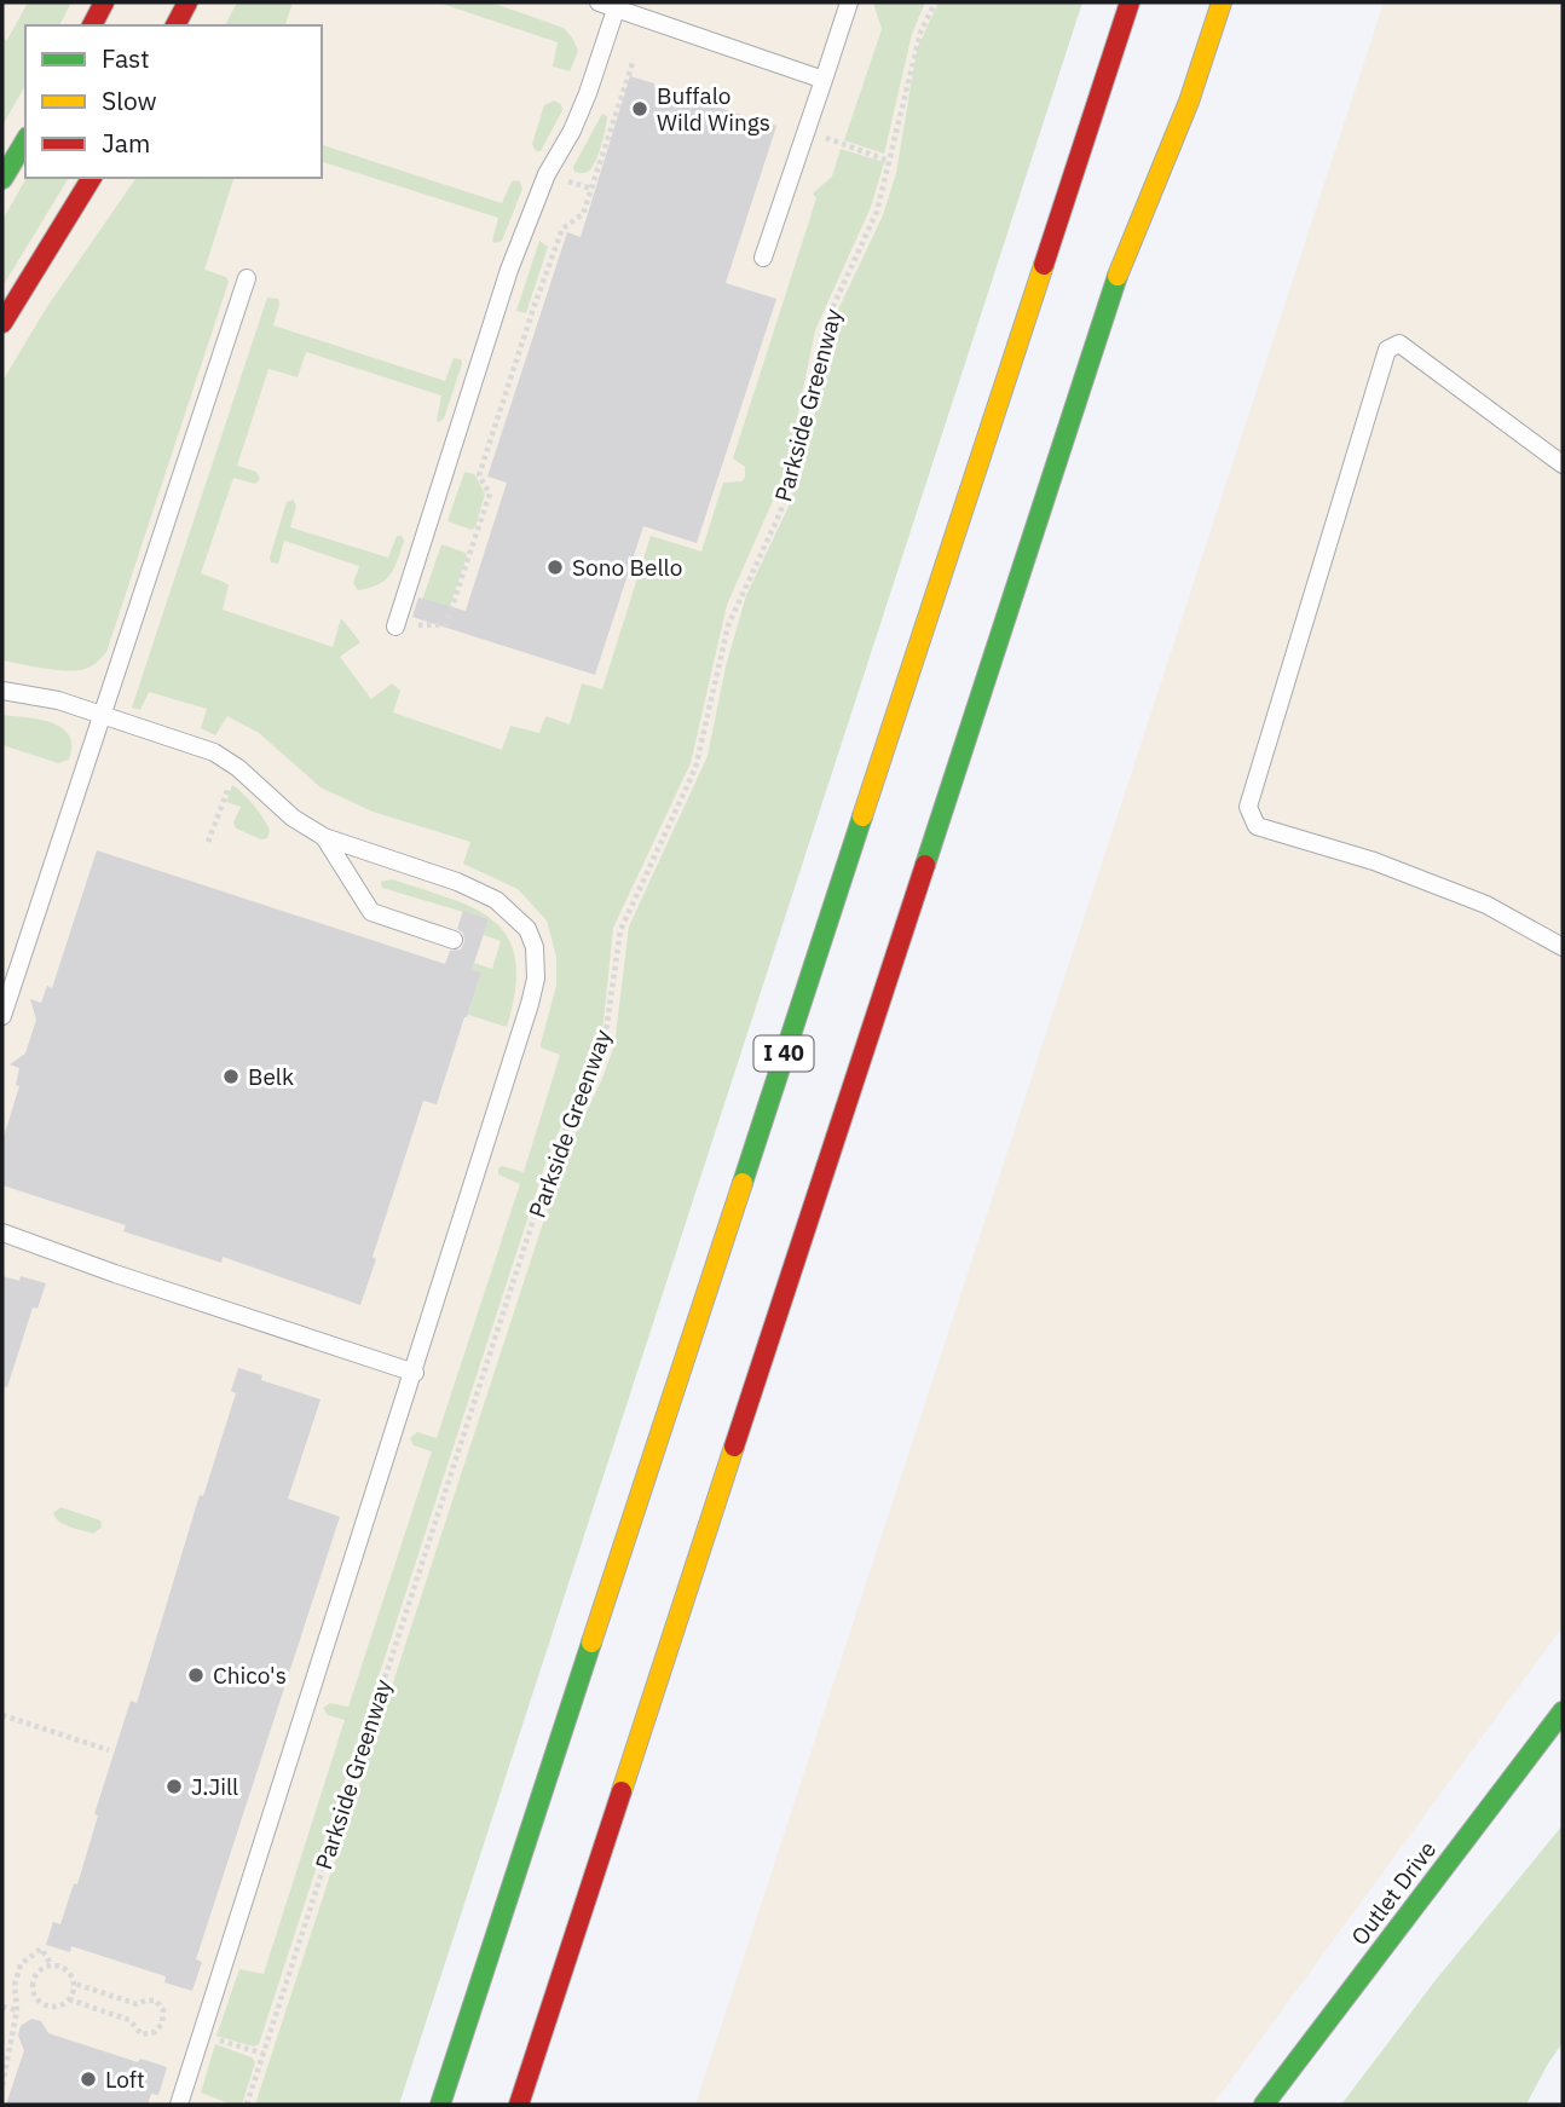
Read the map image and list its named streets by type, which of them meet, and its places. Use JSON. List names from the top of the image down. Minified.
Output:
{"streets":{"main road":["I 40","Outlet Drive"],"path":["Parkside Greenway"]},"places":["Buffalo Wild Wings","Sono Bello","Belk","Chico's","J.Jill","Loft"],"legend":["Fast","Slow","Jam"]}
